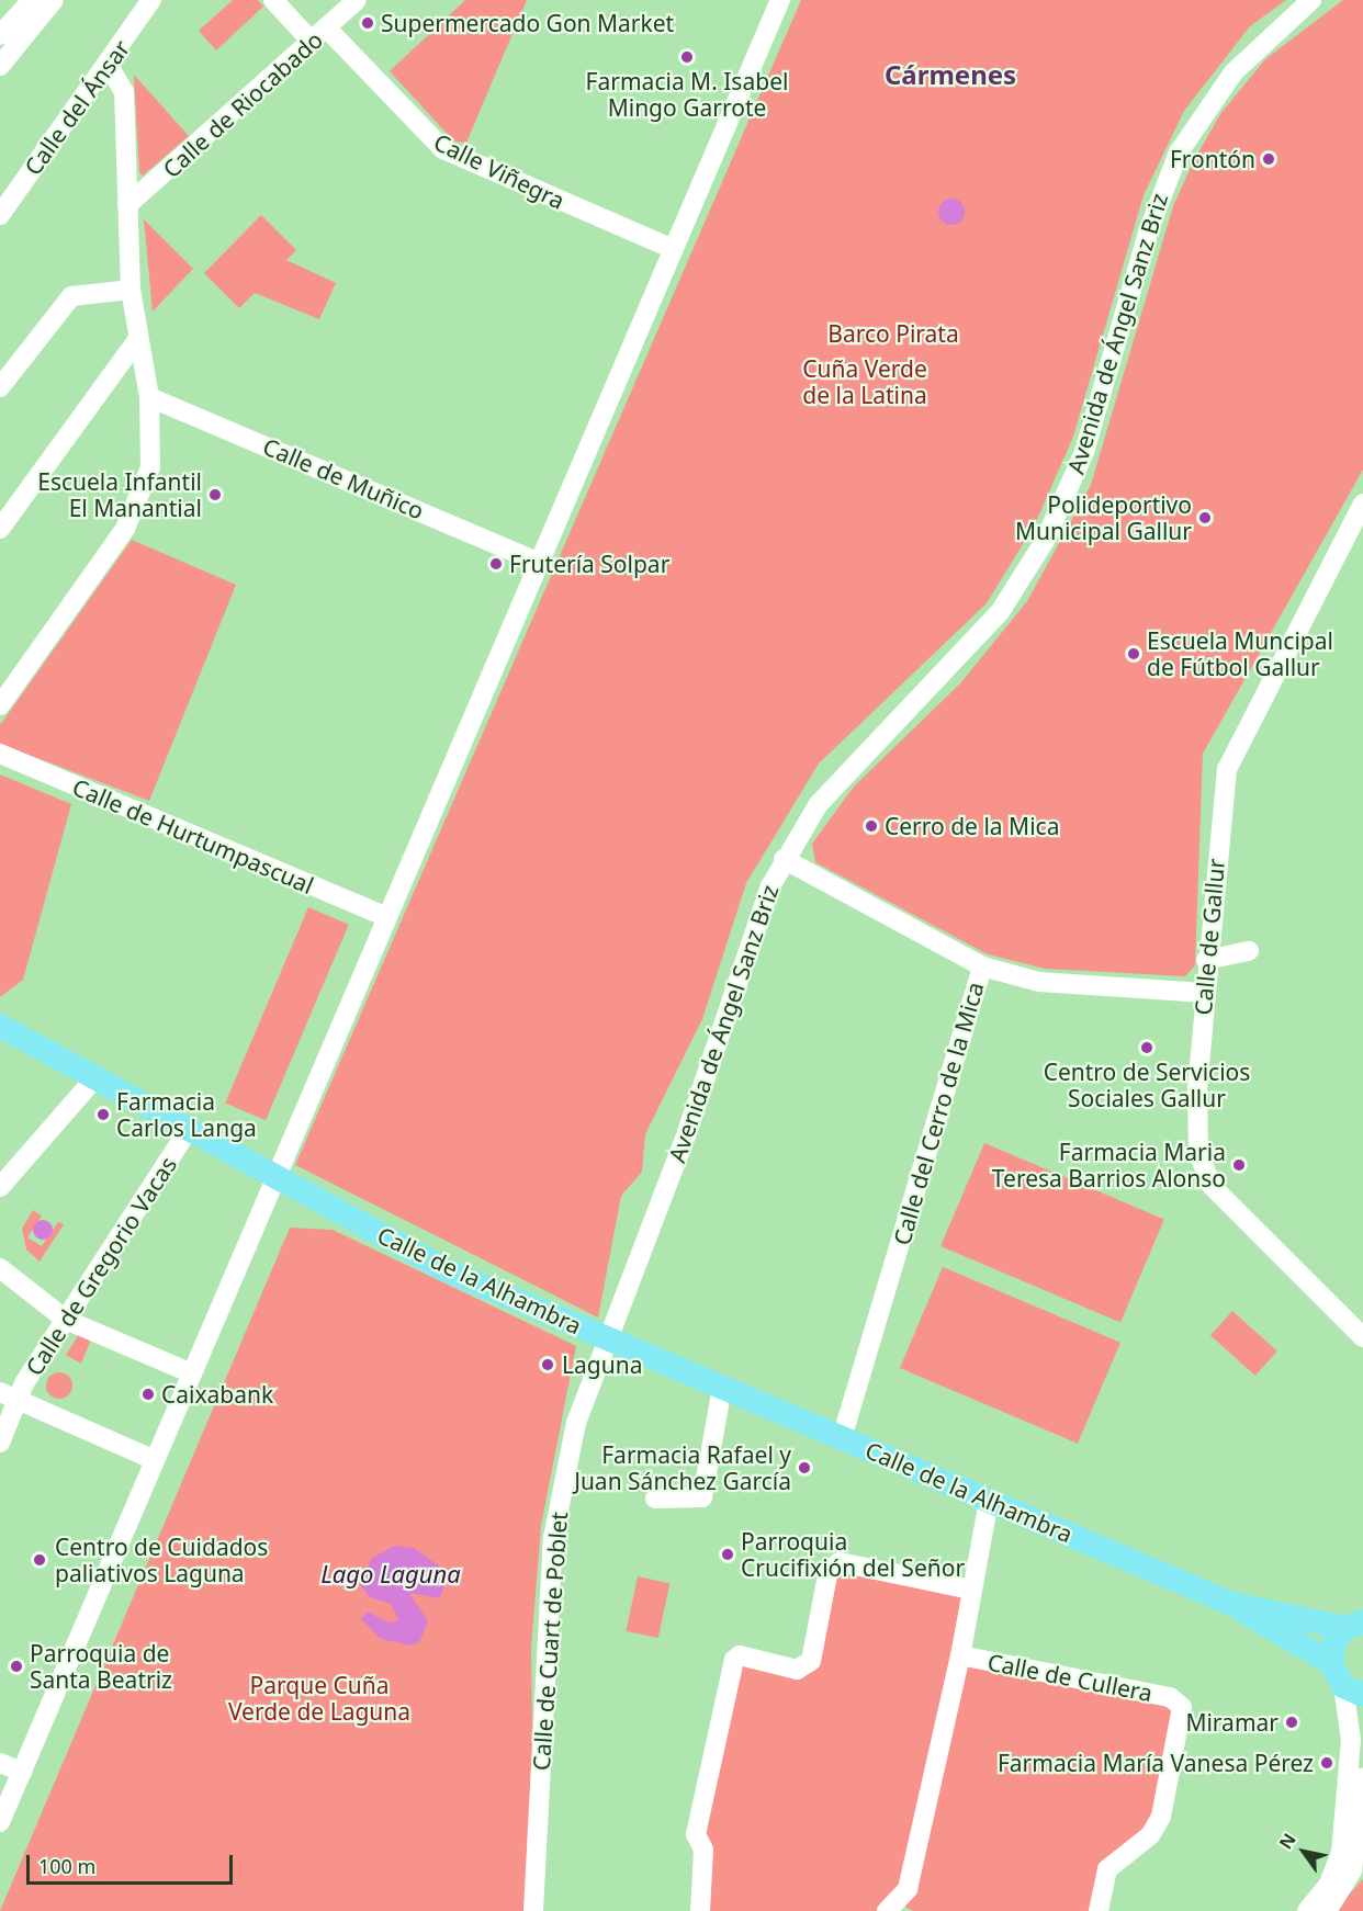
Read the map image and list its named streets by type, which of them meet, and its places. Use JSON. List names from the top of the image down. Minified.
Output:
{"streets":{"main road":["Calle de la Alhambra"],"street":["Calle de Riocabado","Calle del Ánsar","Calle Viñegra","Avenida de Ángel Sanz Briz","Calle de Muñico","Calle de Hurtumpascual","Calle de Gallur","Calle del Cerro de la Mica","Calle de Gregorio Vacas","Calle de Cuart de Poblet","Calle de Cullera"]},"crossings":[["Calle de Riocabado","Calle Viñegra"],["Avenida de Ángel Sanz Briz","Calle de la Alhambra"],["Avenida de Ángel Sanz Briz","Calle de Cuart de Poblet"],["Calle de Gallur","Calle del Cerro de la Mica"],["Calle del Cerro de la Mica","Calle de la Alhambra"],["Calle de Gregorio Vacas","Calle de la Alhambra"],["Calle de la Alhambra","Calle de Cuart de Poblet"],["Calle de la Alhambra","Calle de Cullera"]],"districts":["Cármenes"],"water":["Lago Laguna"],"parks":["Barco Pirata","Cuña Verde de la Latina","Parque Cuña Verde de Laguna"],"places":["Supermercado Gon Market","Farmacia M. Isabel Mingo Garrote","Frontón","Escuela Infantil El Manantial","Polideportivo Municipal Gallur","Frutería Solpar","Escuela Muncipal de Fútbol Gallur","Cerro de la Mica","Centro de Servicios Sociales Gallur","Farmacia Carlos Langa","Farmacia Maria Teresa Barrios Alonso","Laguna","Caixabank","Farmacia Rafael y Juan Sánchez García","Parroquia Crucifixión del Señor","Centro de Cuidados paliativos Laguna","Parroquia de Santa Beatriz","Miramar","Farmacia María Vanesa Pérez"],"scale_bar":"100 m","north":"top left"}
